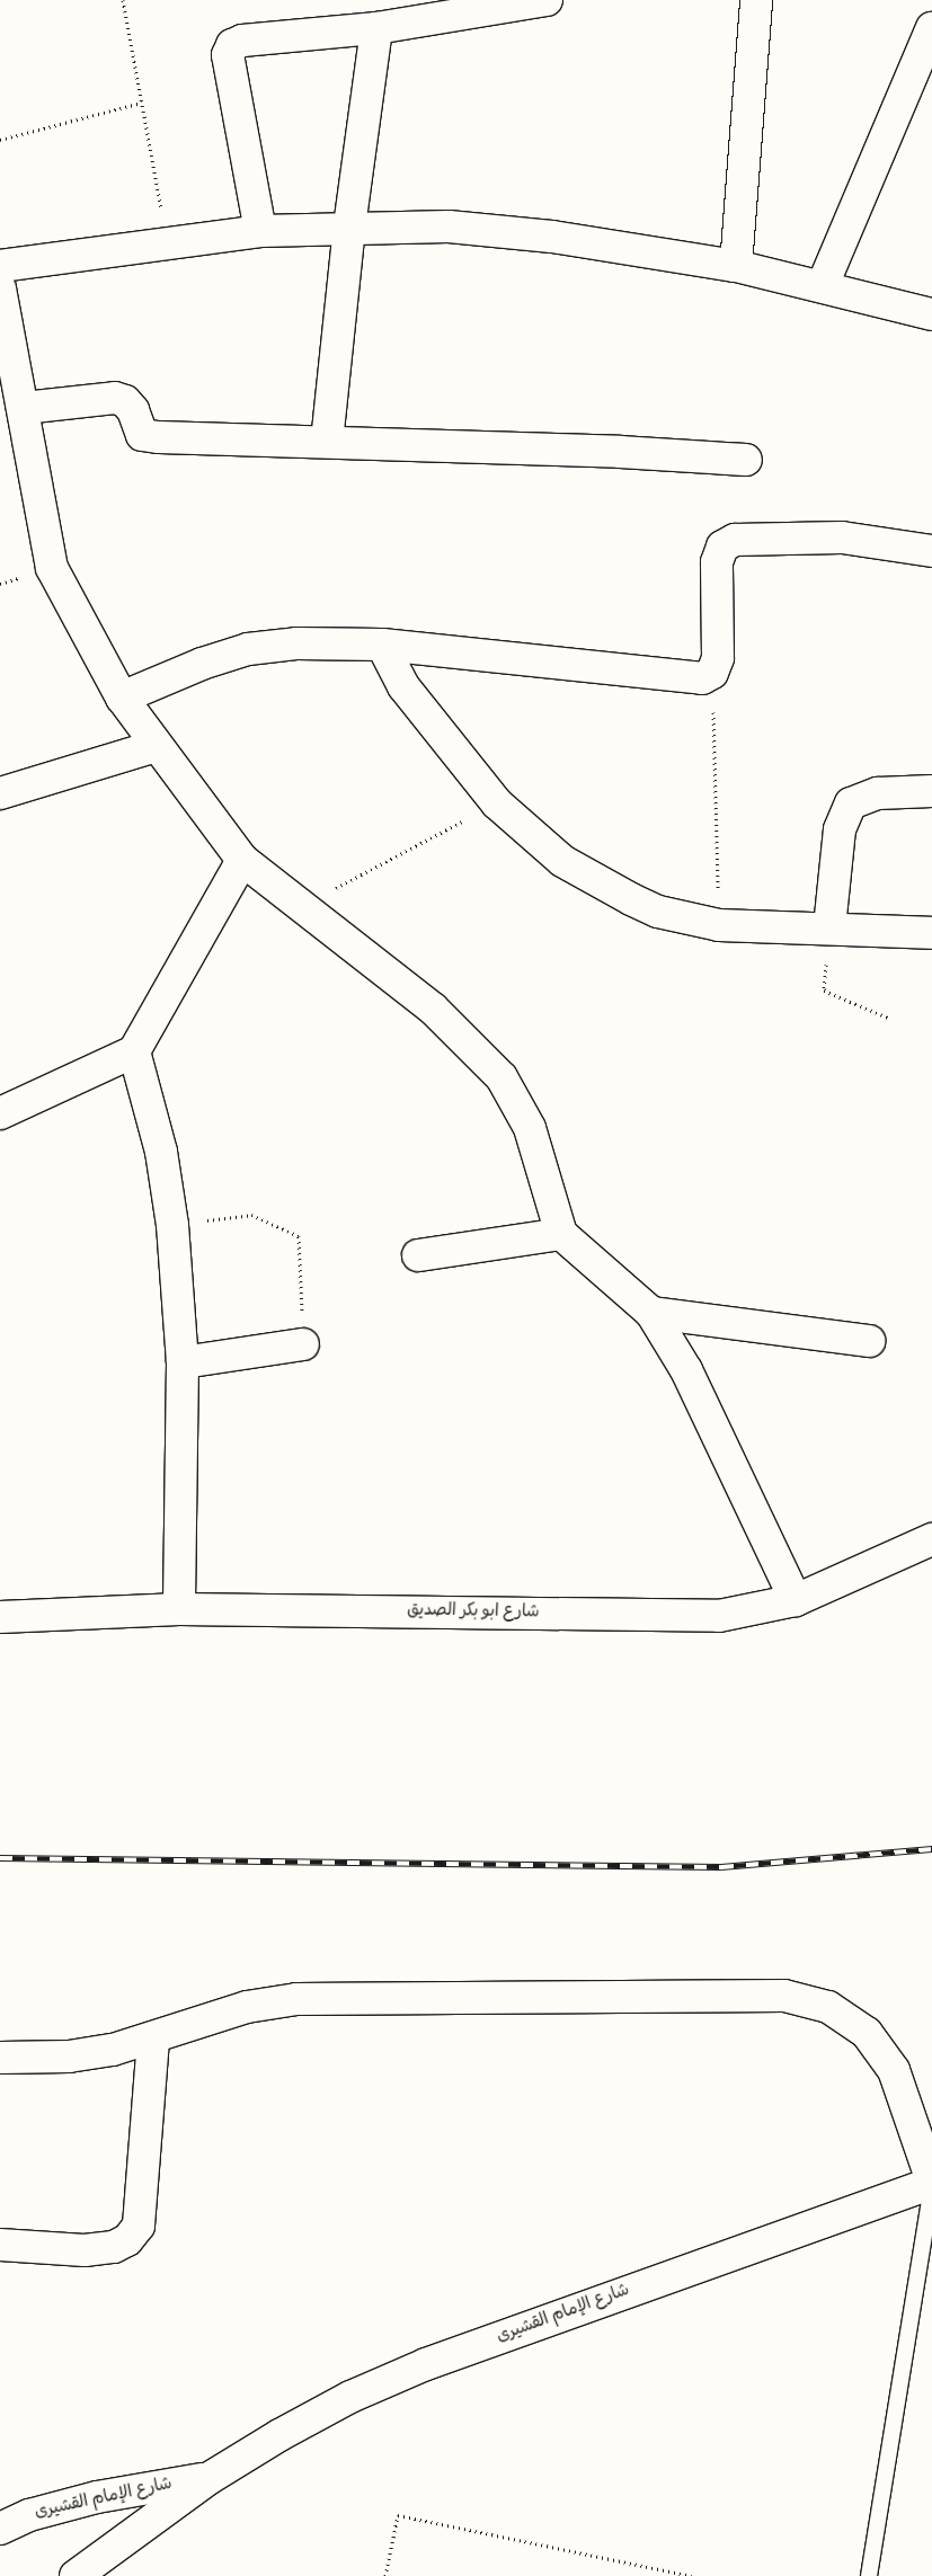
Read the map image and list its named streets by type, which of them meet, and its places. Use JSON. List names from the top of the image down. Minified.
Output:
{"streets":{"street":["شارع ابو بكر الصديق","شارع الإمام القشيرى"]}}
